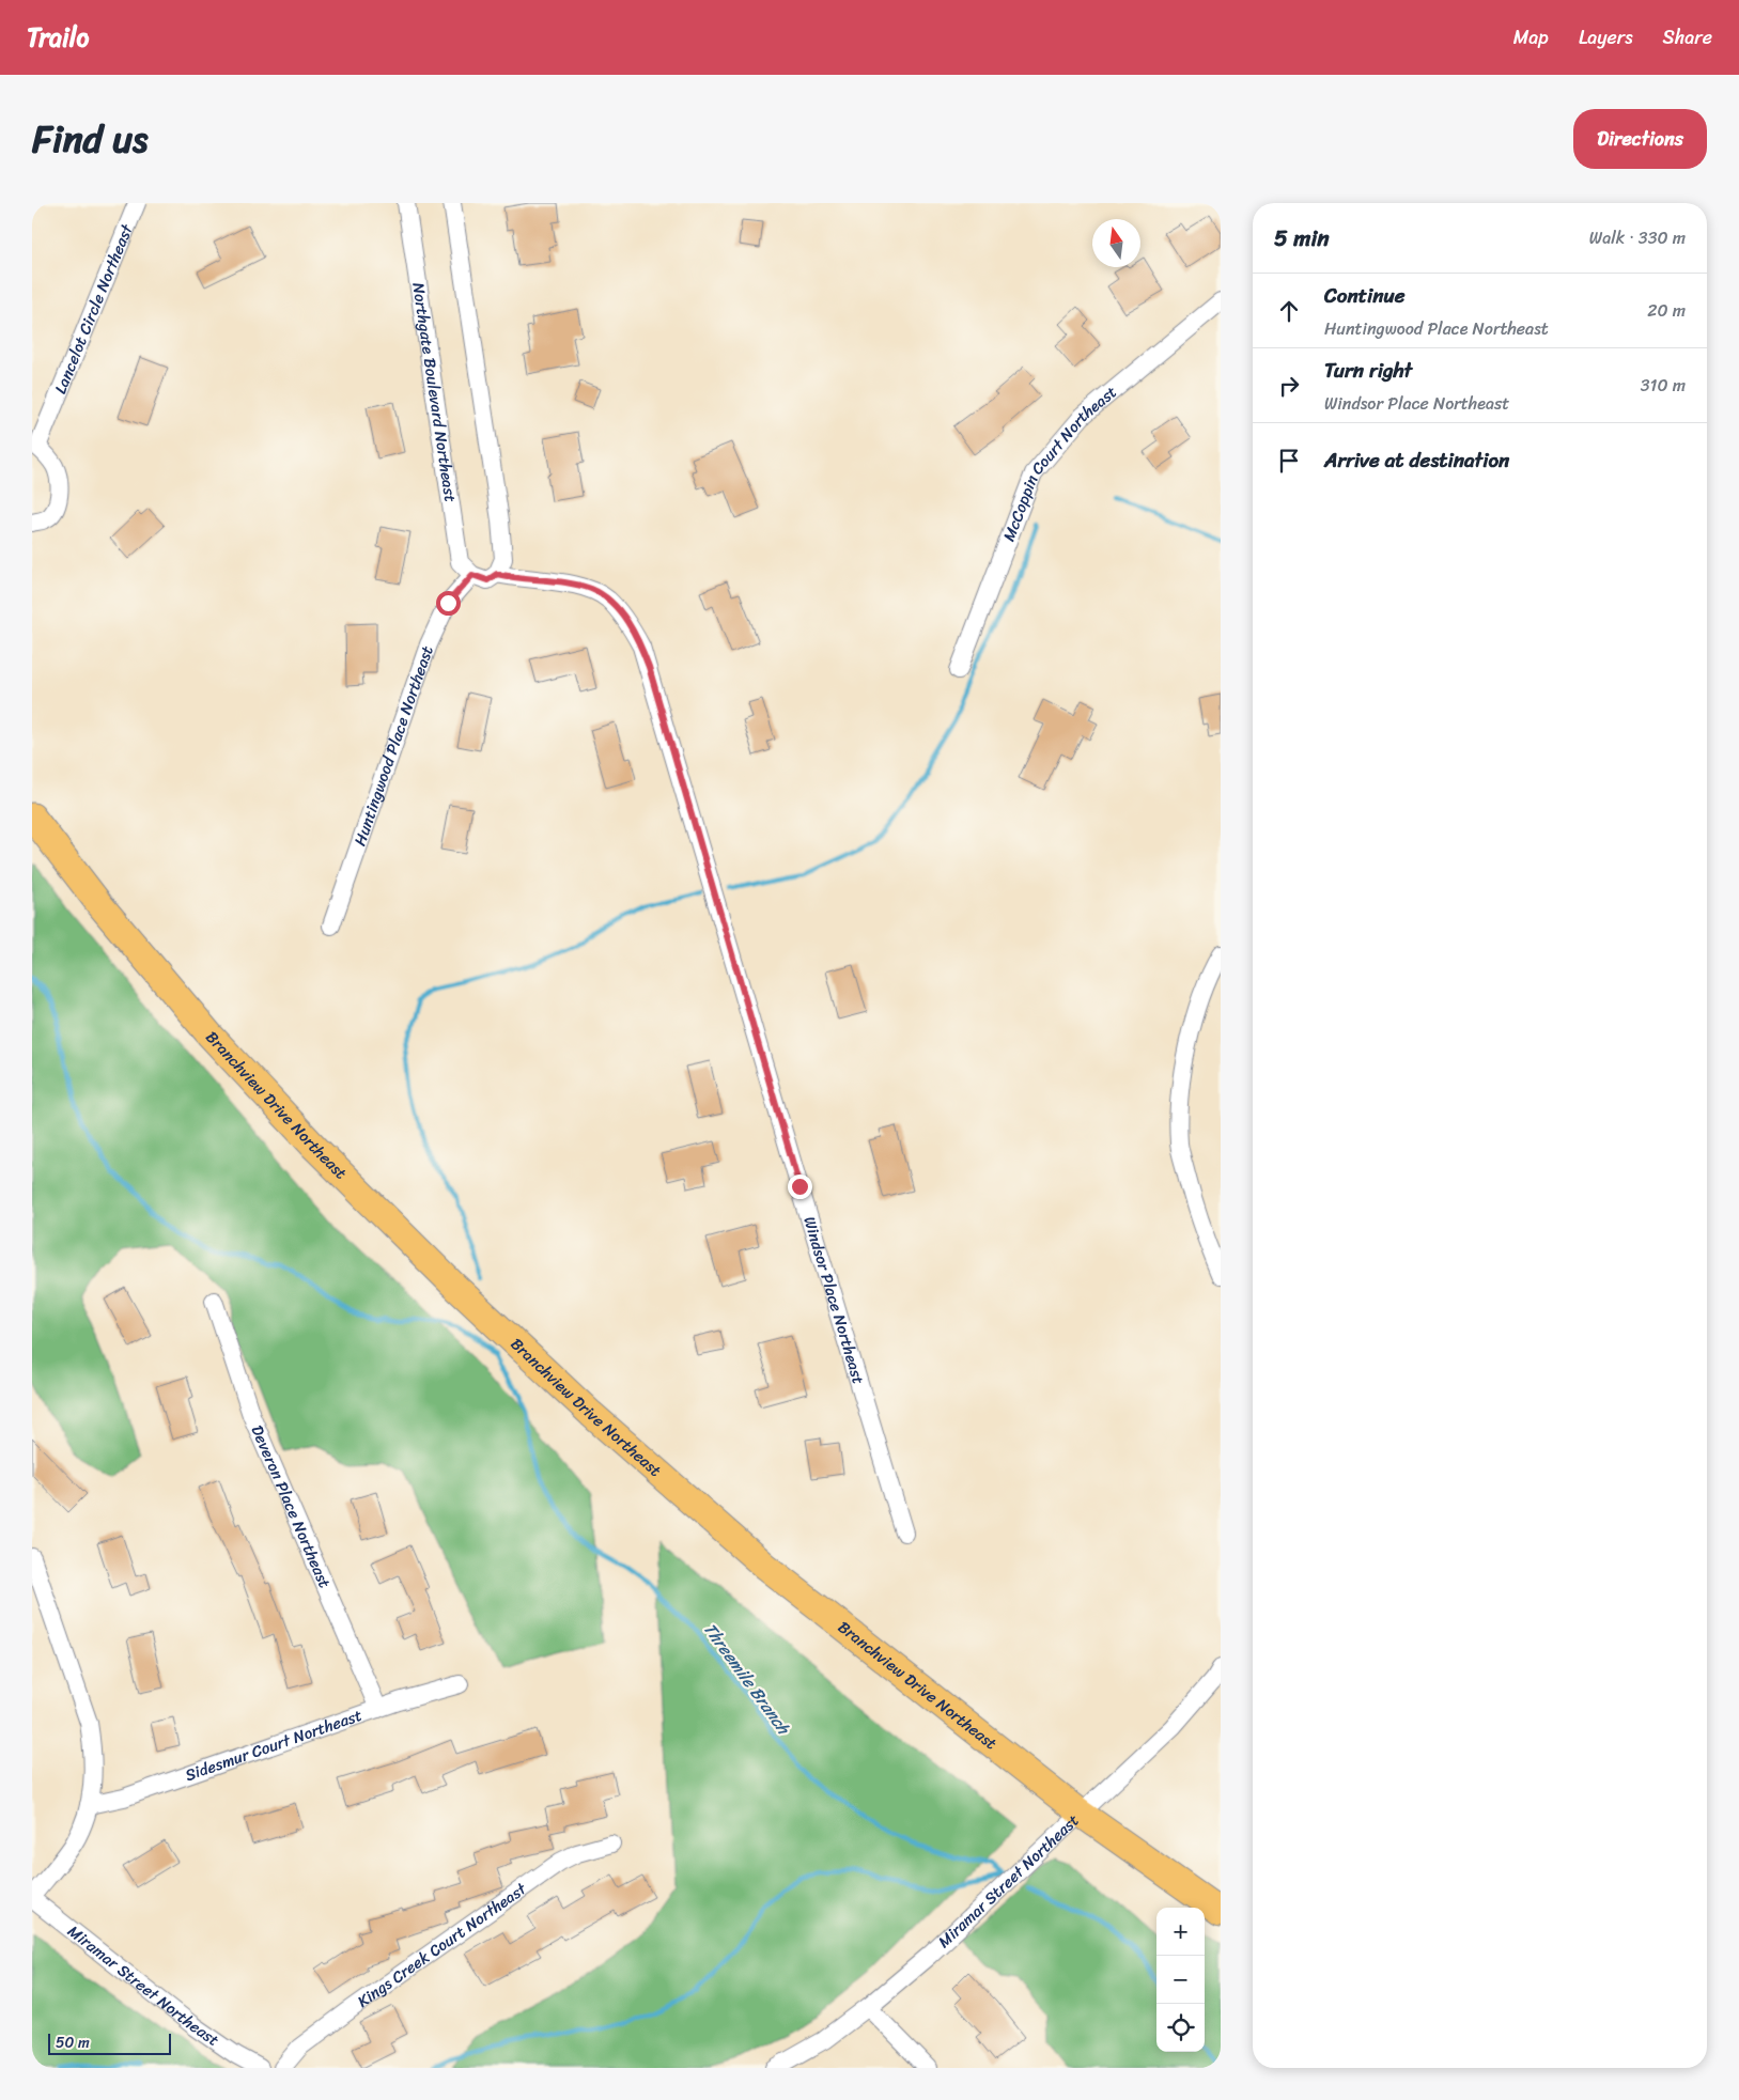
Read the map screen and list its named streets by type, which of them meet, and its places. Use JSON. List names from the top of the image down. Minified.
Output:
{"streets":{"main road":["Branchview Drive Northeast"],"street":["Lancelot Circle Northeast","Northgate Boulevard Northeast","McCoppin Court Northeast","Huntingwood Place Northeast","Windsor Place Northeast","Deveron Place Northeast","Sidesmur Court Northeast","Miramar Street Northeast","Kings Creek Court Northeast"]},"crossings":[["Northgate Boulevard Northeast","Huntingwood Place Northeast"],["Northgate Boulevard Northeast","Windsor Place Northeast"],["Huntingwood Place Northeast","Windsor Place Northeast"],["Branchview Drive Northeast","Miramar Street Northeast"],["Deveron Place Northeast","Sidesmur Court Northeast"]],"water":["Threemile Branch"],"scale_bar":"50 m","north":"top","page":{"header":"Trailo","nav":["Map","Layers","Share"],"title":"Find us","buttons":"Directions","heading":["5 min","Walk · 330 m"],"list":[["Continue","Huntingwood Place Northeast","20 m"],["Turn right","Windsor Place Northeast","310 m"],"Arrive at destination"],"map_buttons":["+","−"],"scale":"50 m"}}
